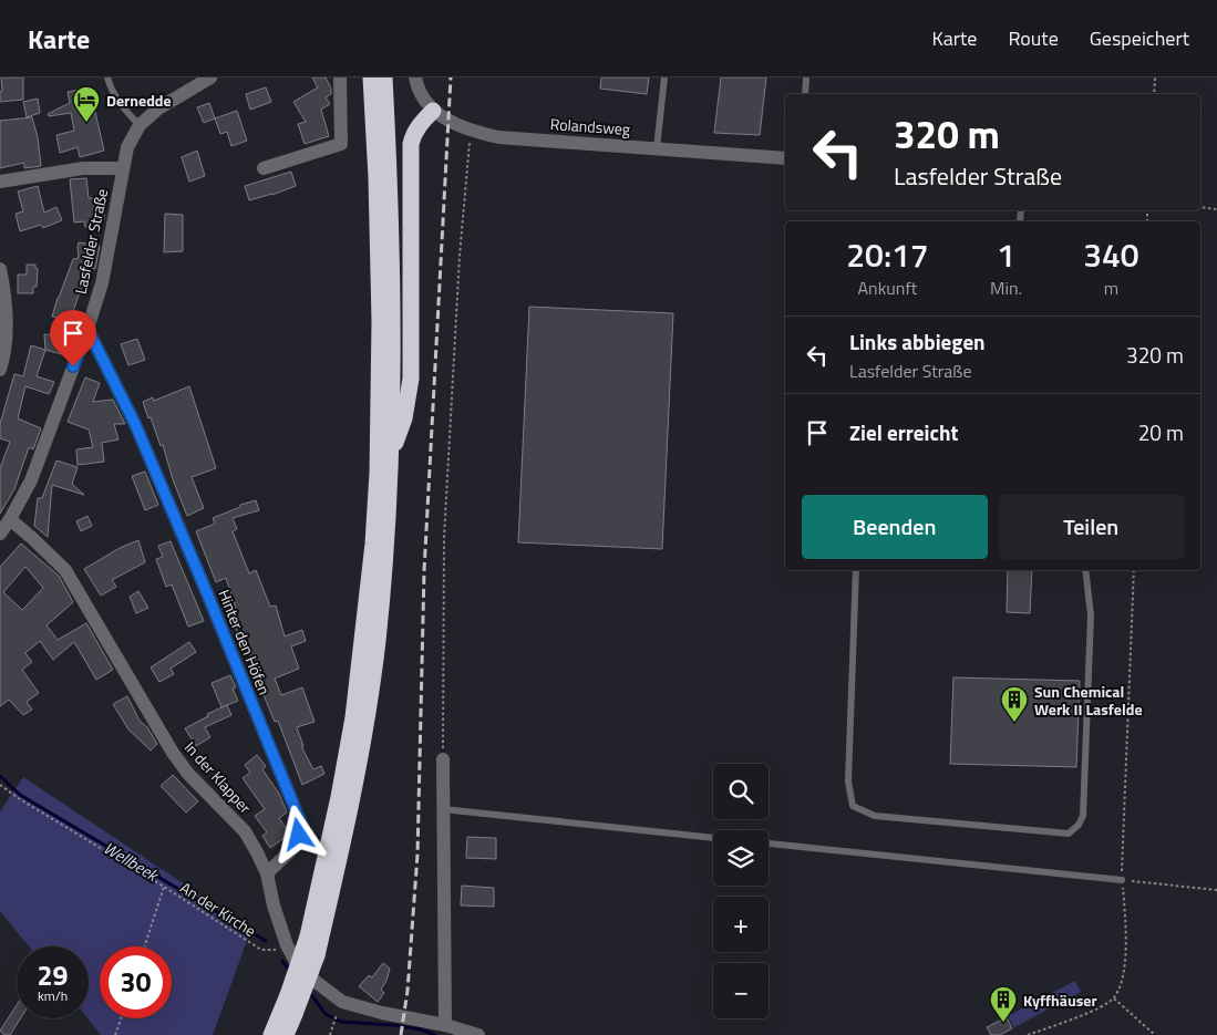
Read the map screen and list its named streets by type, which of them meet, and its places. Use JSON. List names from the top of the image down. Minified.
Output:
{"streets":{"street":["Rolandsweg","Lasfelder Straße","Hinter den Höfen","In der Klapper"],"path":["An der Kirche"]},"crossings":[["Lasfelder Straße","Hinter den Höfen"],["Lasfelder Straße","In der Klapper"],["Hinter den Höfen","In der Klapper"],["In der Klapper","An der Kirche"]],"water":["Wellbeek"],"places":{"hotel":["Dernedde"],"building":["Sun Chemical Werk II Lasfelde","Kyffhäuser"]},"page":{"header":"Karte","nav":["Karte","Route","Gespeichert"],"turn":["320 m","Lasfelder Straße"],"eta":["20:17","Ankunft","1","Min.","340","m"],"list":[{"name":"Links abbiegen","note":"Lasfelder Straße","value":"320 m"},{"name":"Ziel erreicht","value":"20 m"}],"buttons":["Beenden","Teilen"],"map_buttons":["+","−"],"speed":"29 km/h","limit":"30"}}
